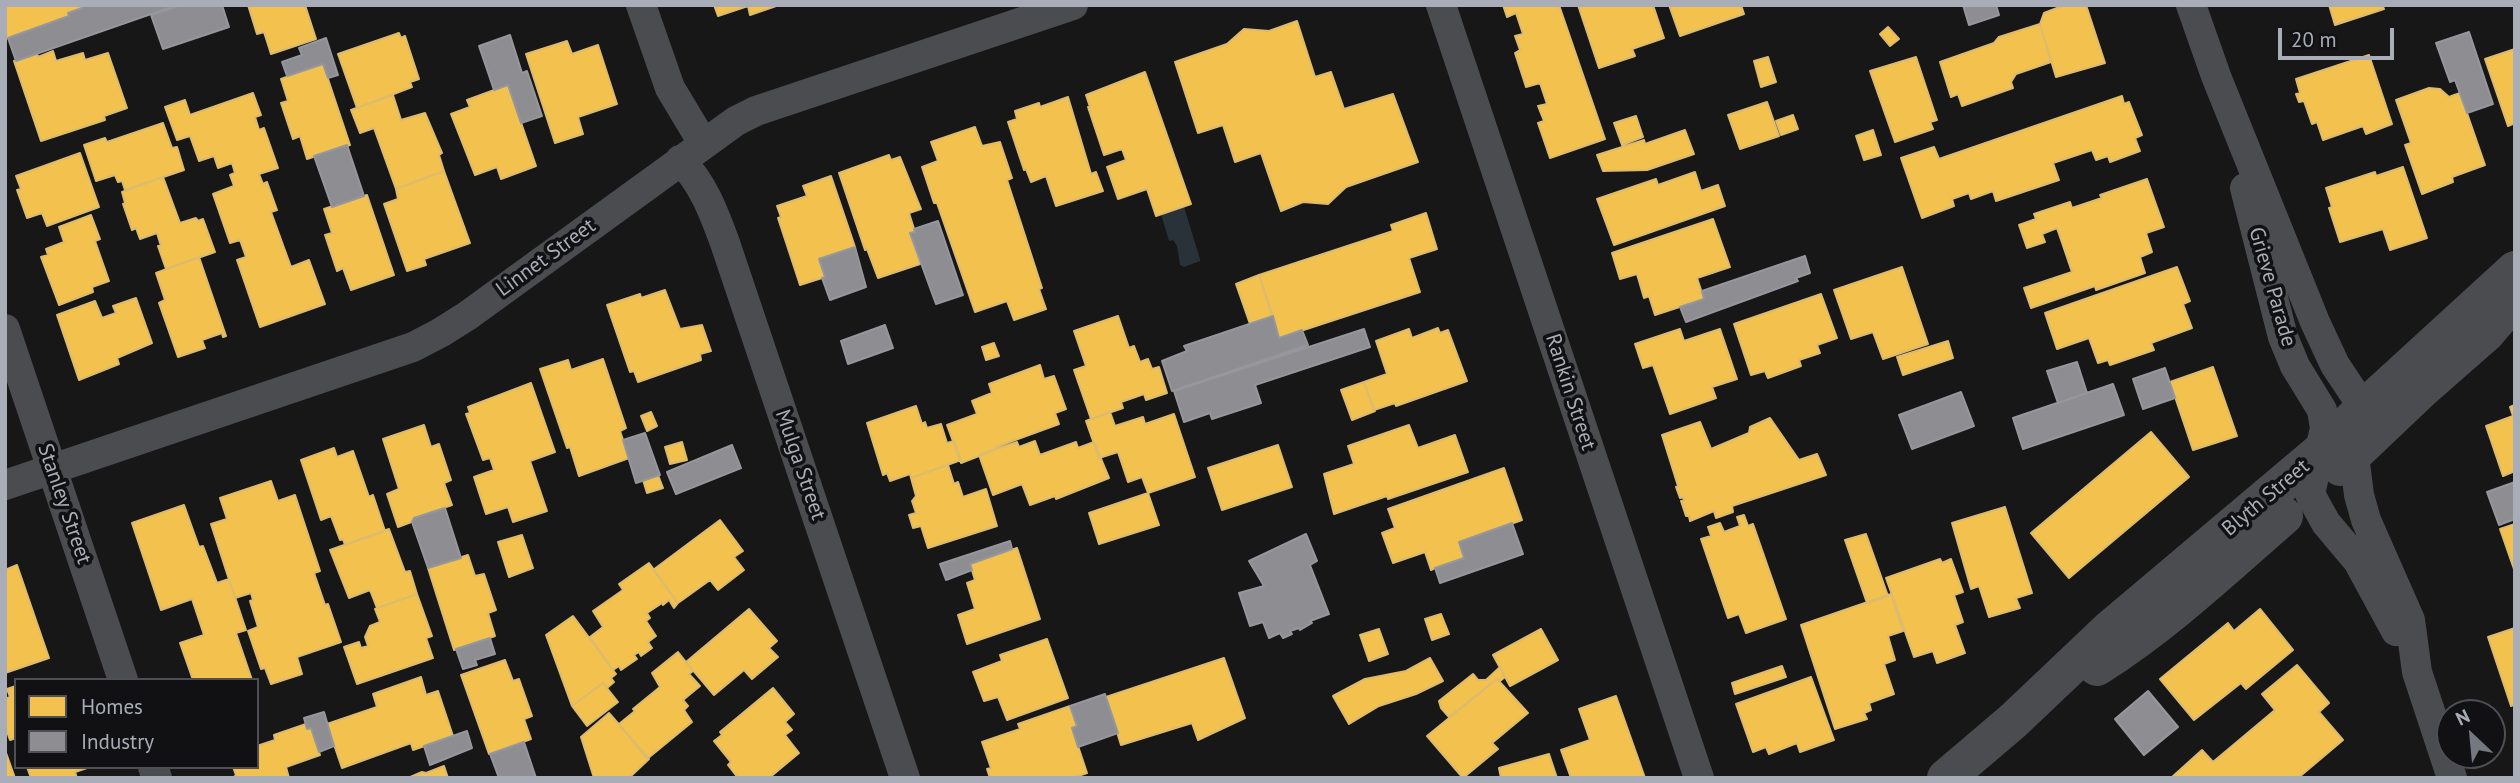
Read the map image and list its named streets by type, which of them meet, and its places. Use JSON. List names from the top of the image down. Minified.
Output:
{"streets":{"street":["Linnet Street","Grieve Parade","Rankin Street","Mulga Street","Blyth Street","Stanley Street"]},"crossings":[["Linnet Street","Mulga Street"],["Linnet Street","Stanley Street"],["Grieve Parade","Blyth Street"]],"legend":["Homes","Industry"],"scale_bar":"20 m","north":"top left"}
